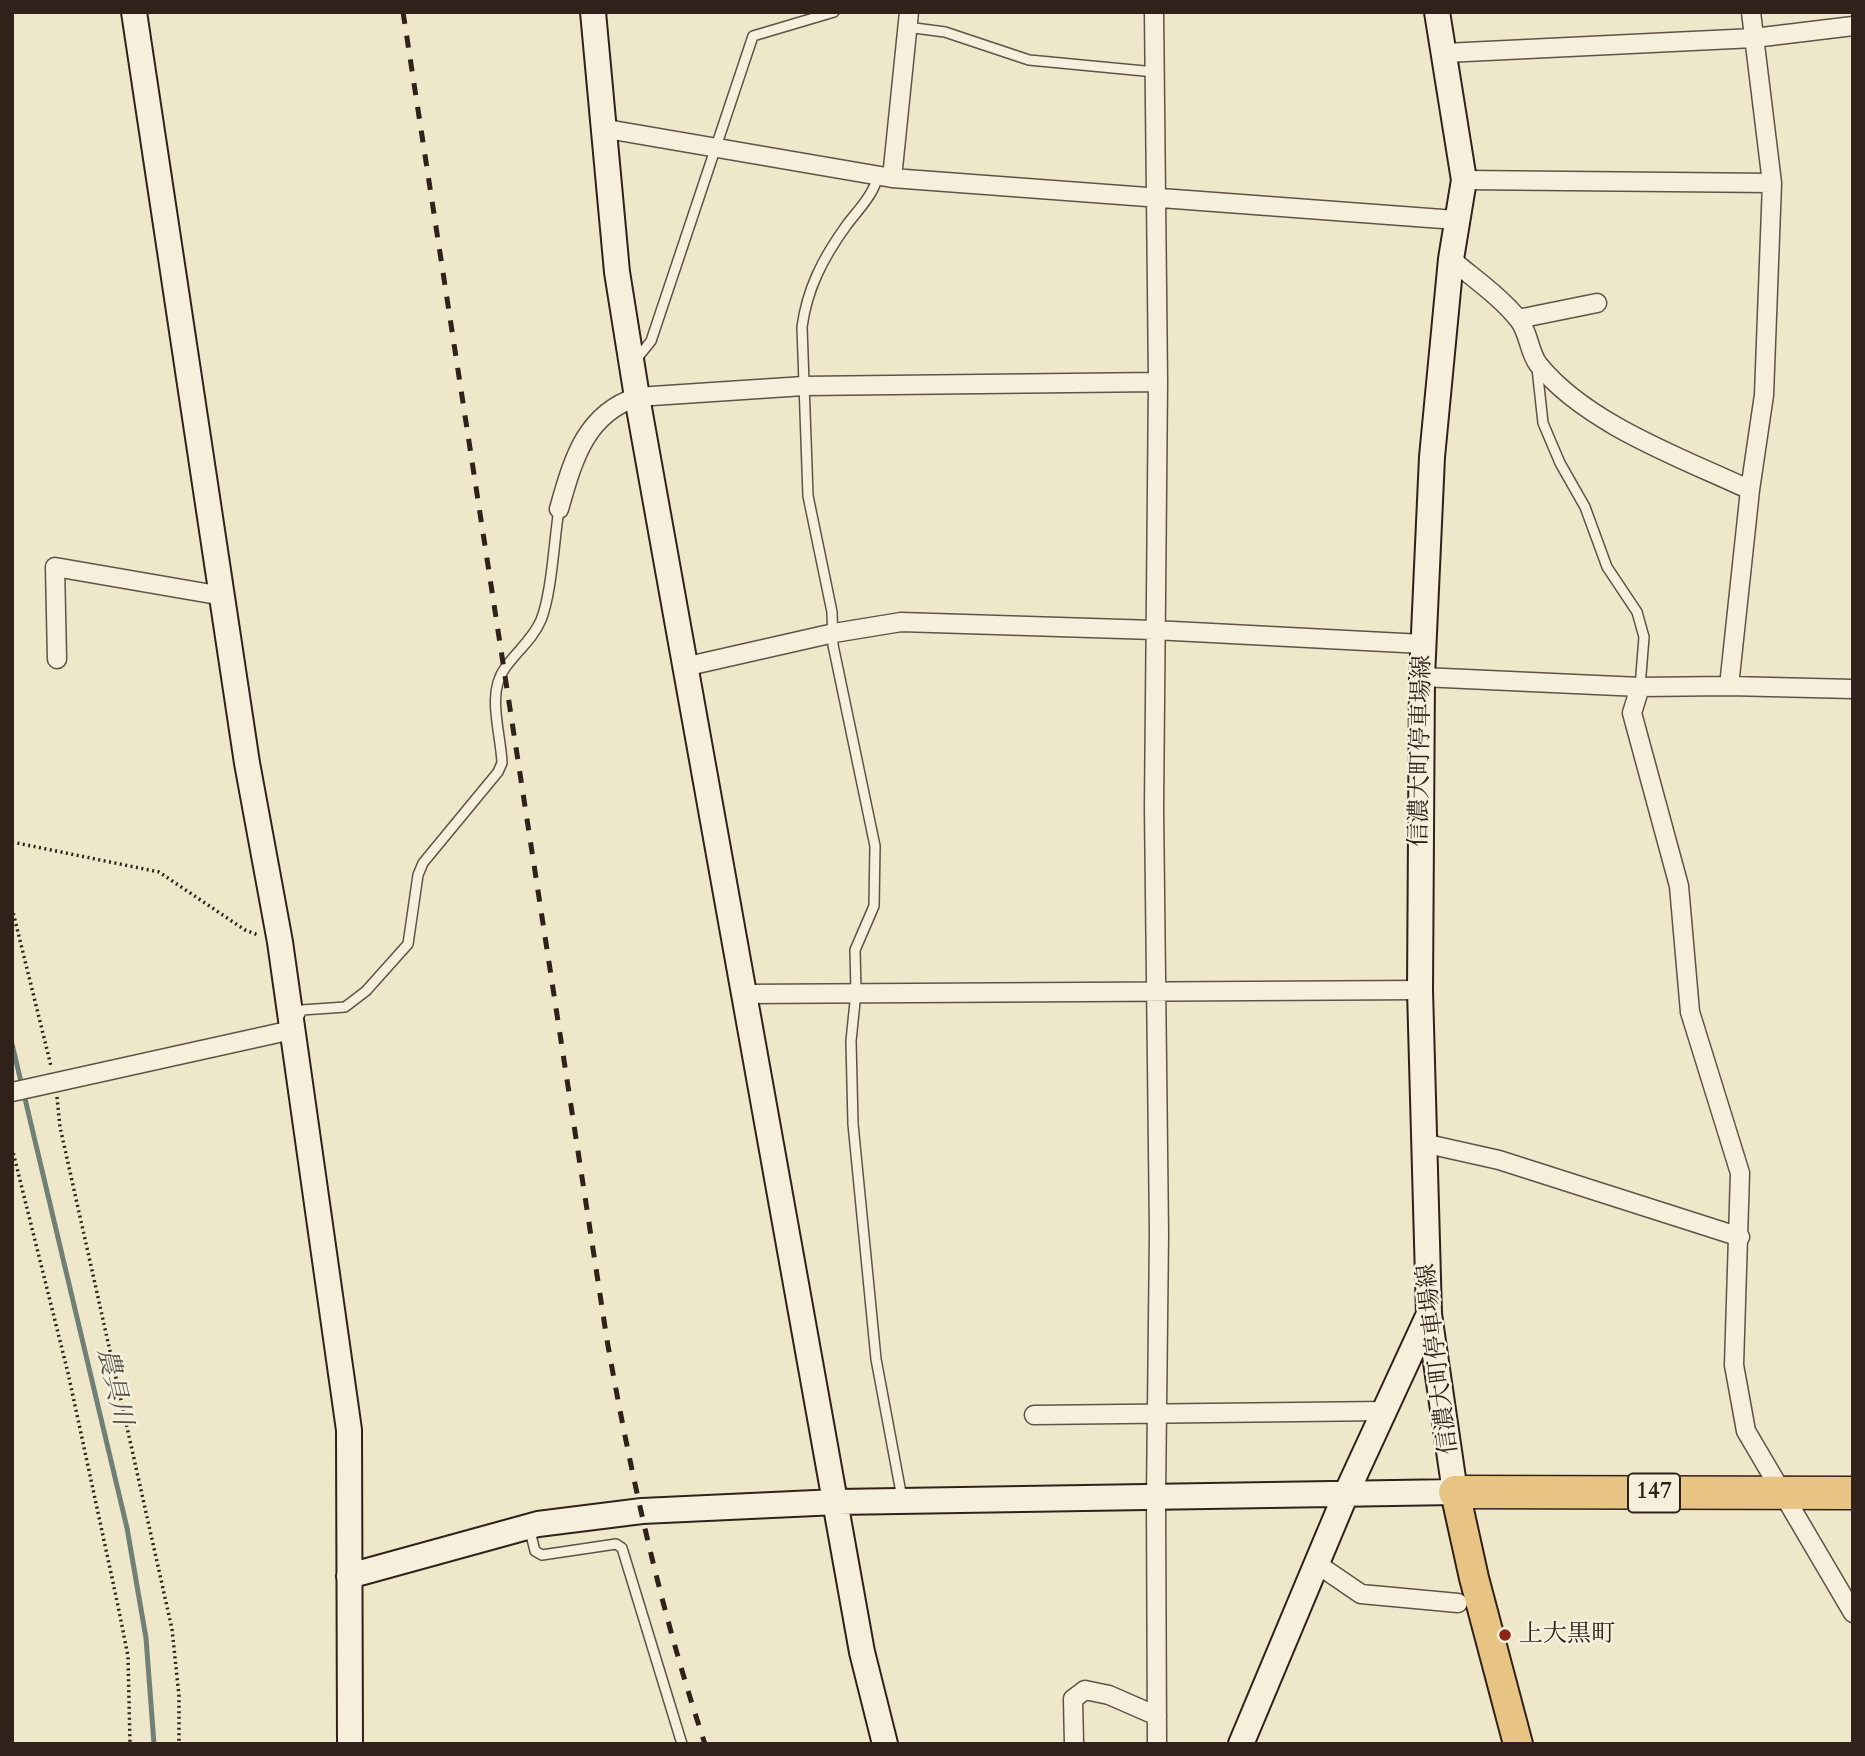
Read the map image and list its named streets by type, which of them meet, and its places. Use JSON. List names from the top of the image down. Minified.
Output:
{"streets":{"highway":["147"],"street":["信濃大町停車場線"]},"crossings":[["信濃大町停車場線","147"]],"water":["農具川"],"places":["上大黒町"]}
